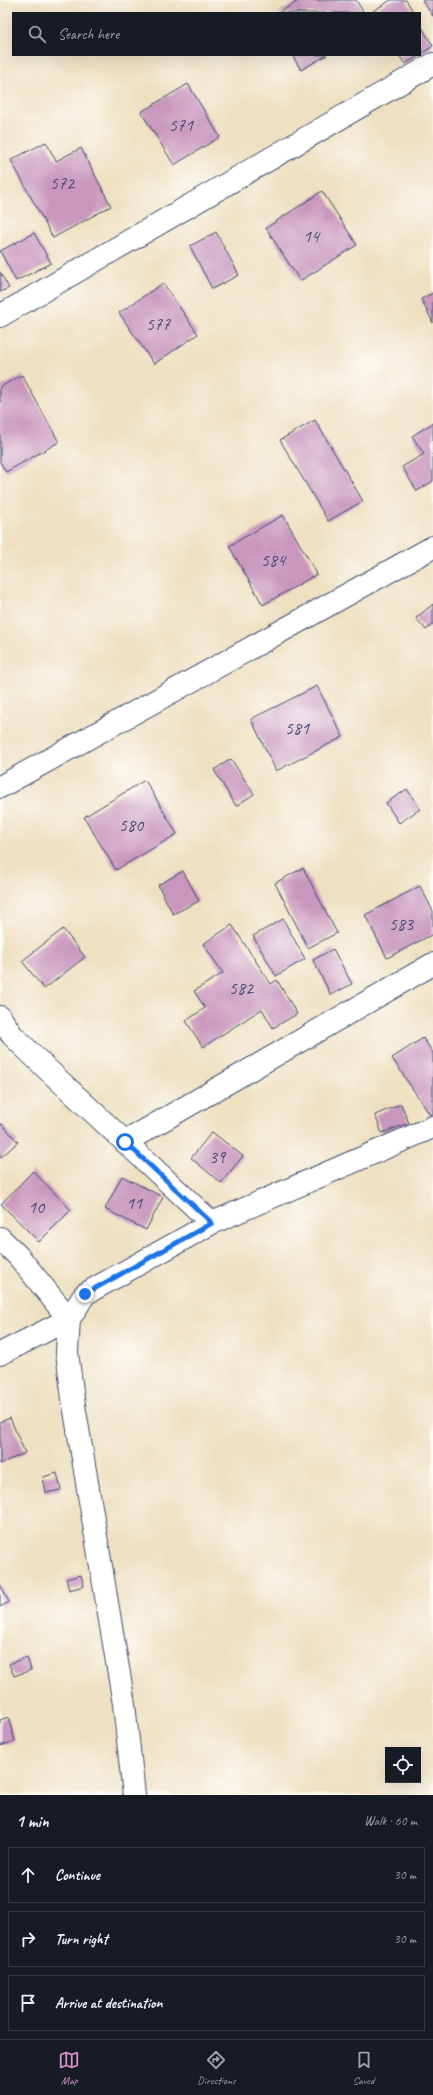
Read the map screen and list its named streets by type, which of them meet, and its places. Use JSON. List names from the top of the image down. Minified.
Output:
{"house_numbers":["571","572","14","577","584","581","580","583","582","39","11","10"],"page":{"search":"Search here","heading":["1 min","Walk · 60 m"],"list":[["Continue","30 m"],["Turn right","30 m"],"Arrive at destination"],"nav":["Map","Directions","Saved"]}}
